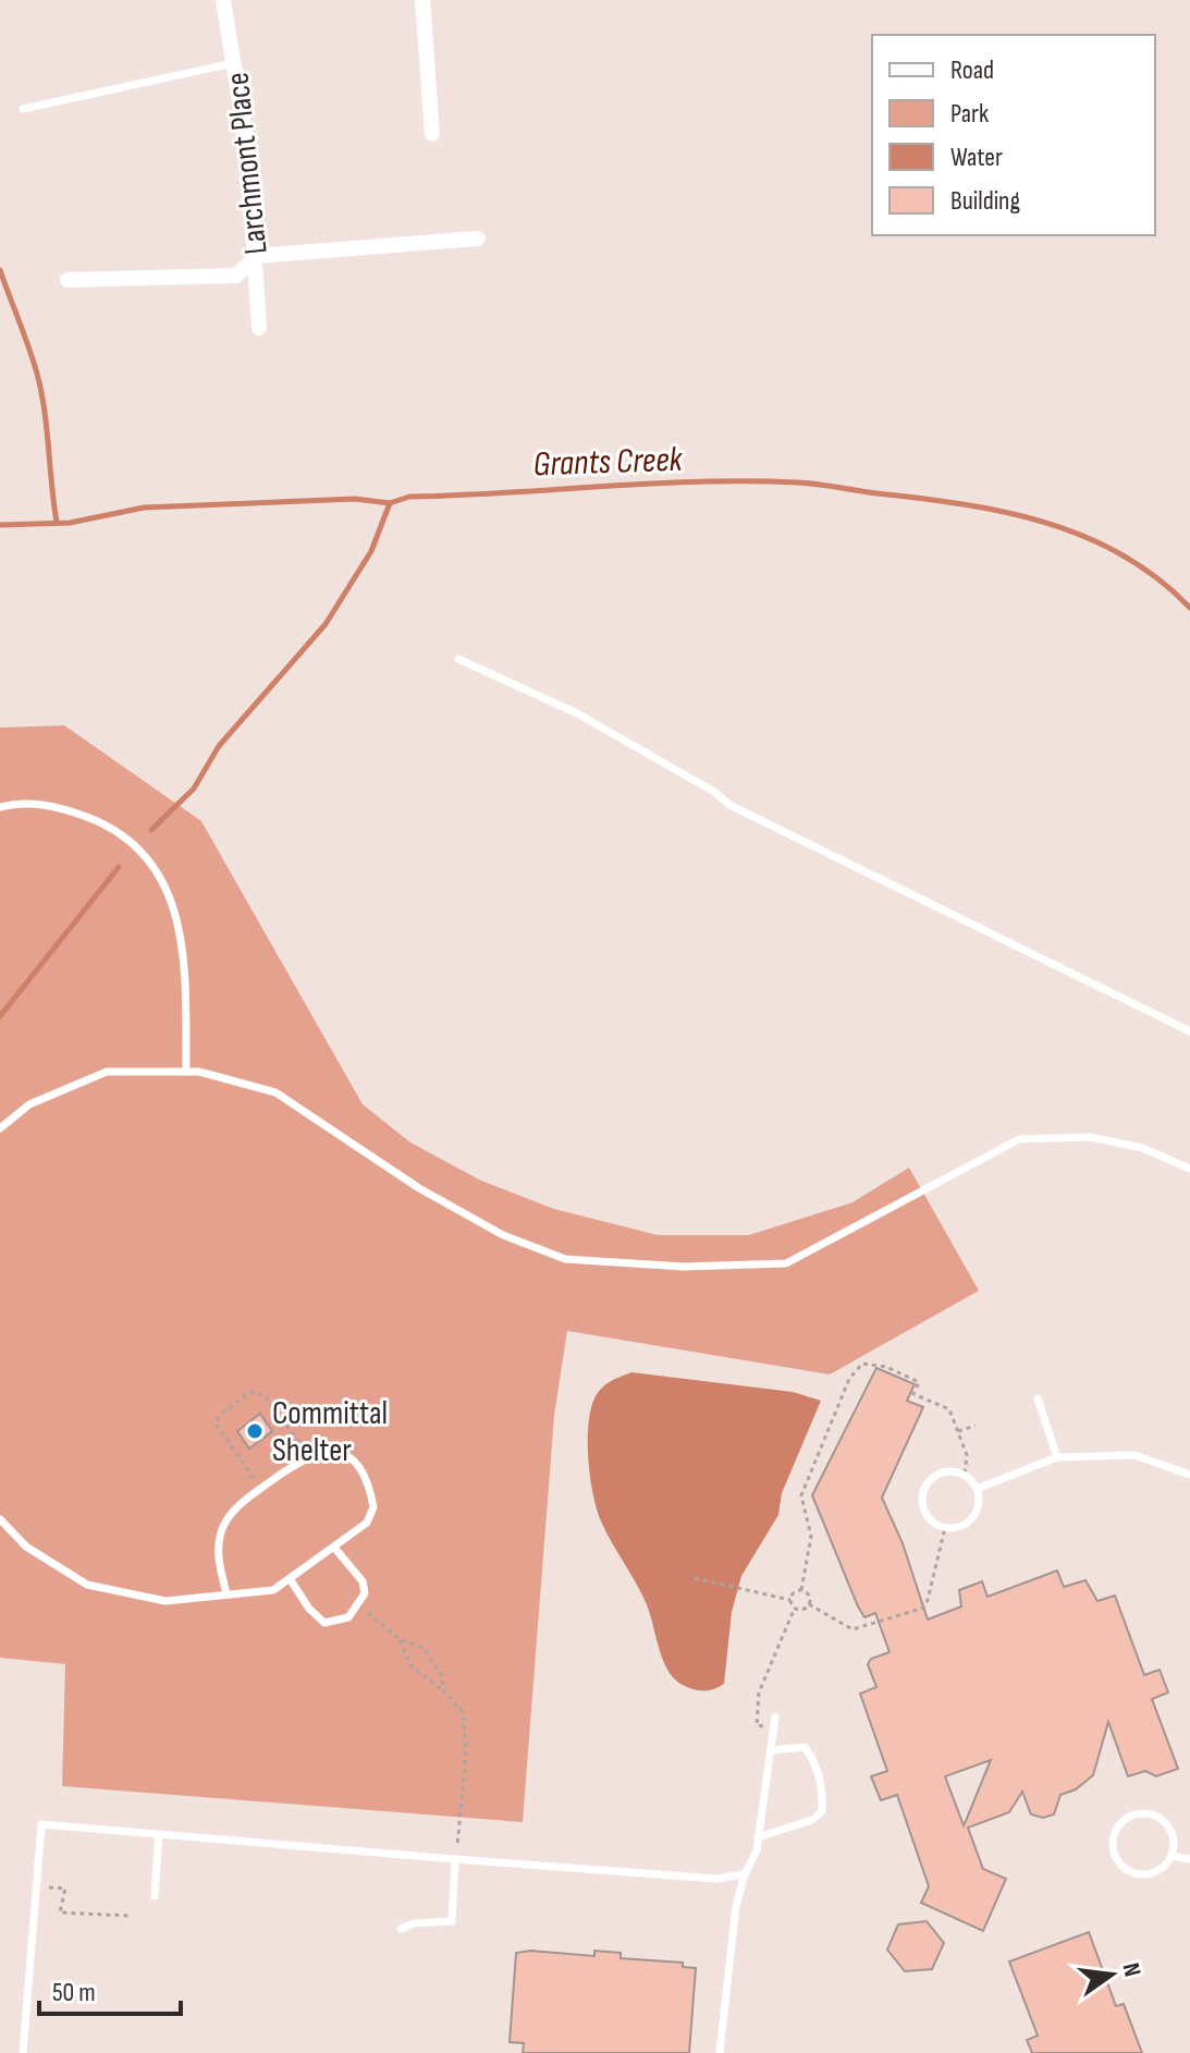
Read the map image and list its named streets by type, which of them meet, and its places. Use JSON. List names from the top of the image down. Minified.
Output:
{"streets":{"street":["Larchmont Place"]},"water":["Grants Creek"],"places":["Committal Shelter"],"legend":["Road","Park","Water","Building"],"scale_bar":"50 m","north":"right"}
